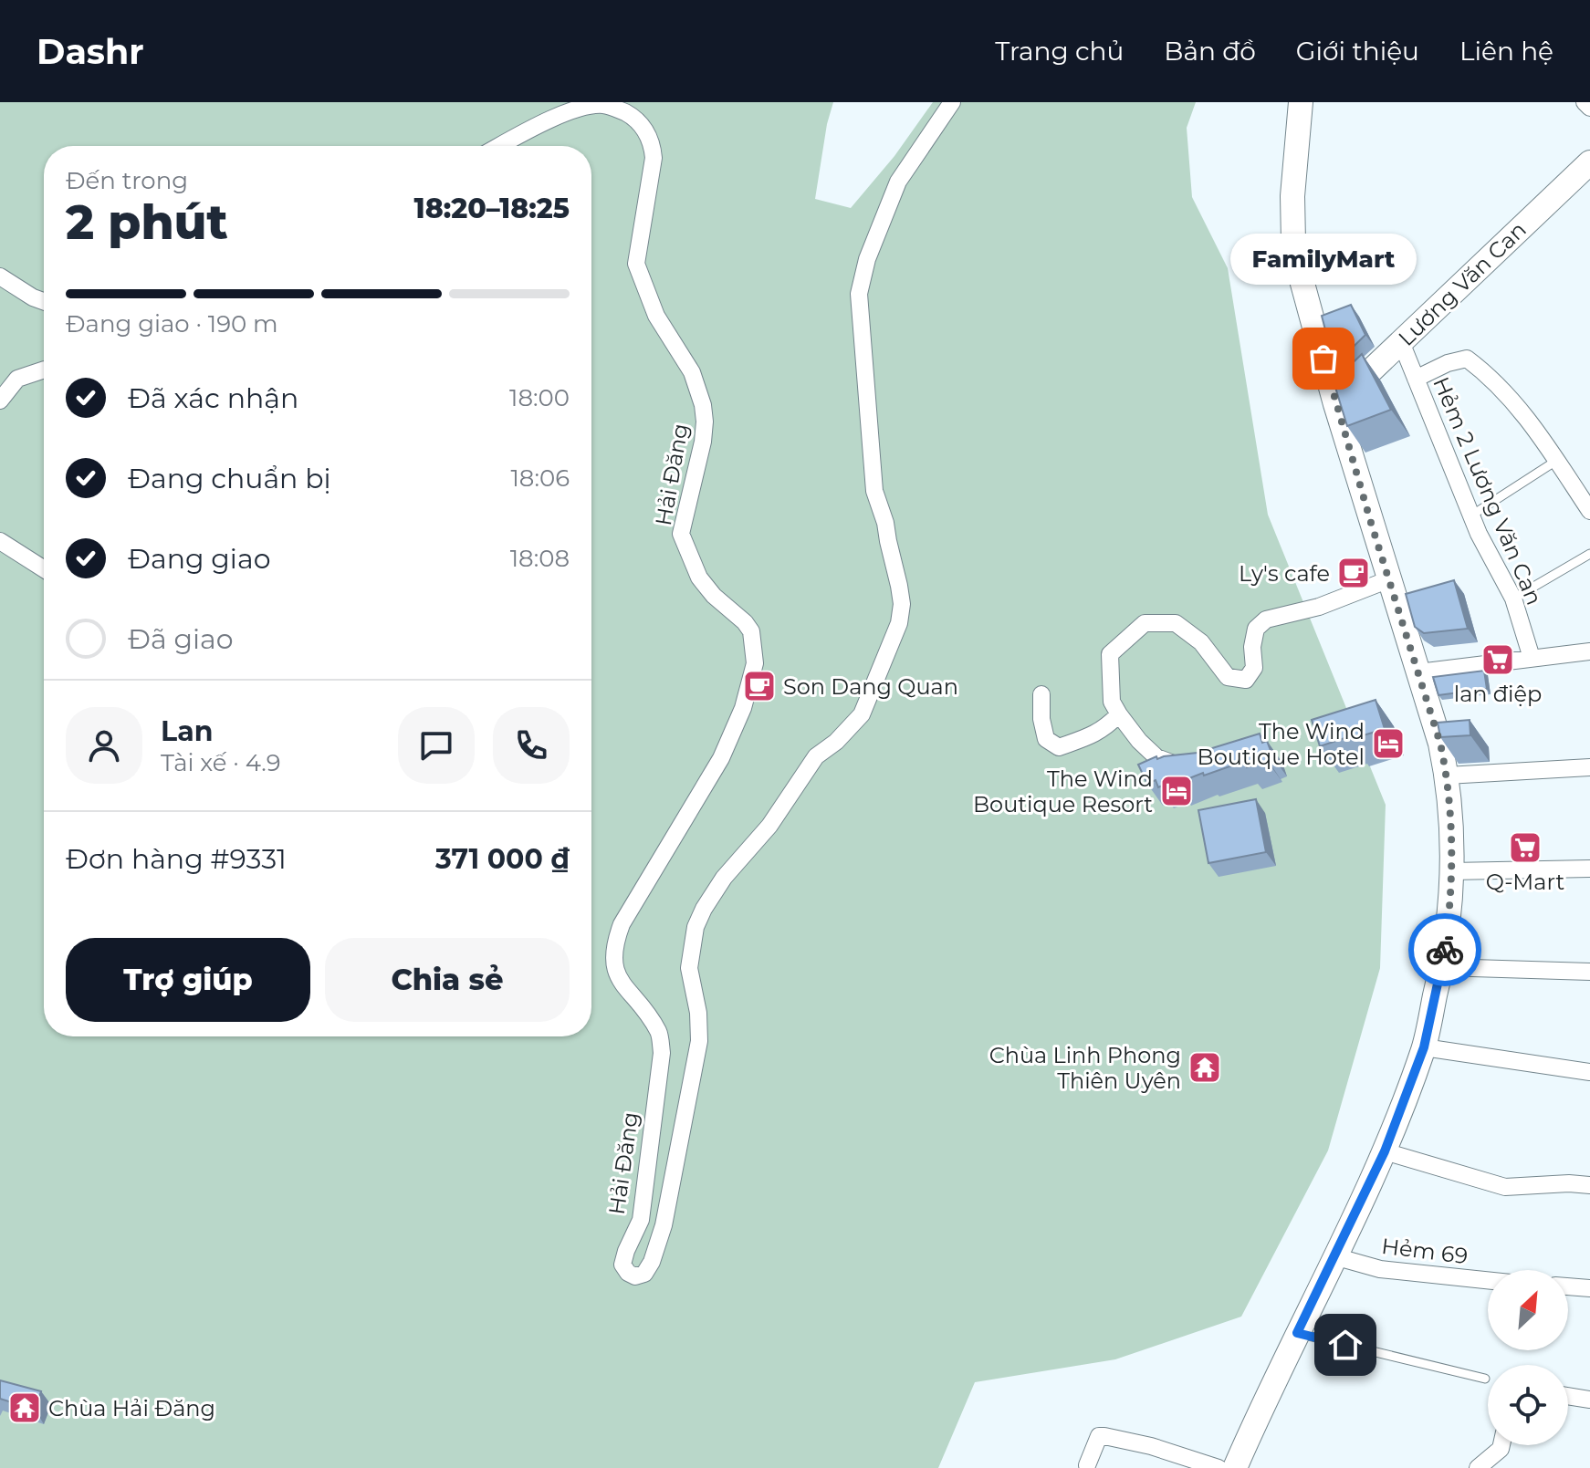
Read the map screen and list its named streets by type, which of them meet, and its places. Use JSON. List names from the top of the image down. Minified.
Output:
{"streets":{"main road":["Lương Văn Can"],"street":["Hải Đăng","Hẻm 2 Lương Văn Can","Hẻm 69"]},"crossings":[["Lương Văn Can","Hẻm 2 Lương Văn Can"]],"places":{"other":["FamilyMart"],"cafe":["Ly's cafe","Son Dang Quan"],"supermarket":["lan điệp","Q-Mart"],"hotel":["The Wind Boutique Hotel","The Wind Boutique Resort"],"temple":["Chùa Linh Phong Thiên Uyên","Chùa Hải Đăng"]},"north":"top right","page":{"header":"Dashr","nav":["Trang chủ","Bản đồ","Giới thiệu","Liên hệ"],"heading":["2 phút","Đến trong","18:20–18:25"],"panel":["Lan","Tài xế · 4.9","Đơn hàng #9331","371 000 ₫"],"bubble":"FamilyMart","bar":"Đang giao · 190 m","list":[["Đã xác nhận","18:00"],["Đang chuẩn bị","18:06"],["Đang giao","18:08"],"Đã giao"],"buttons":["Trợ giúp","Chia sẻ"]}}
